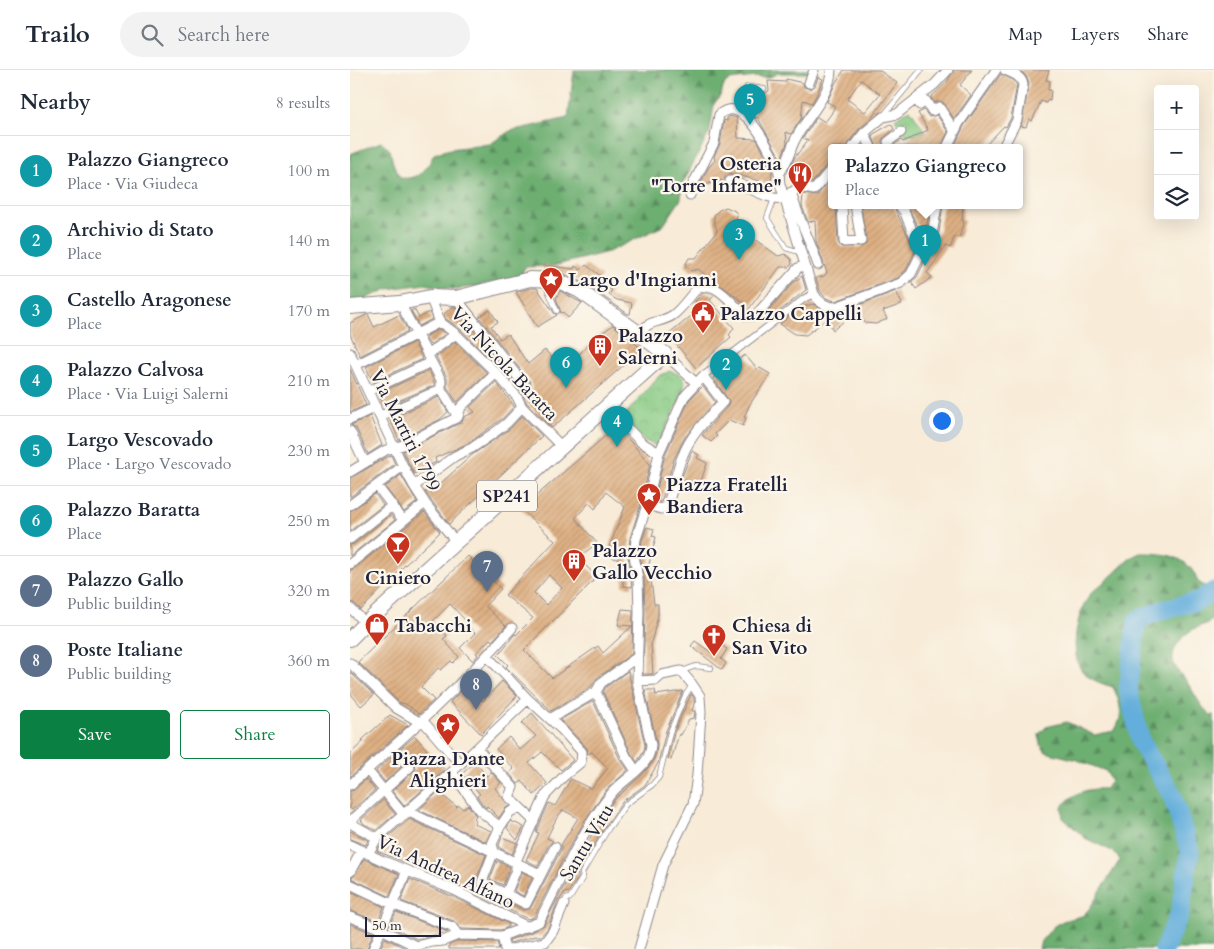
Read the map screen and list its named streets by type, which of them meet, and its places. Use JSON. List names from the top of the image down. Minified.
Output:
{"streets":{"main road":["SP241"],"street":["Via Nicola Baratta","Via Martiri 1799","Via Andrea Alfano"],"lane":["Santu Vitu"]},"crossings":[["Via Nicola Baratta","SP241"],["Via Martiri 1799","SP241"]],"places":{"restaurant":["Osteria \"Torre Infame\""],"place":["Largo d'Ingianni","Piazza Fratelli Bandiera","Piazza Dante Alighieri"],"public building":["Palazzo Cappelli"],"building":["Palazzo Salerni","Palazzo Gallo Vecchio"],"bar":["Ciniero"],"shop":["Tabacchi"],"church":["Chiesa di San Vito"]},"scale_bar":"50 m","page":{"header":"Trailo","search":"Search here","nav":["Map","Layers","Share"],"heading":["Nearby","8 results"],"pins":["5","3","1","6","2","4","7","8"],"map_buttons":["+","−"],"list":[{"mark":"1","name":"Palazzo Giangreco","note":"Place · Via Giudeca","value":"100 m"},{"mark":"2","name":"Archivio di Stato","note":"Place","value":"140 m"},{"mark":"3","name":"Castello Aragonese","note":"Place","value":"170 m"},{"mark":"4","name":"Palazzo Calvosa","note":"Place · Via Luigi Salerni","value":"210 m"},{"mark":"5","name":"Largo Vescovado","note":"Place · Largo Vescovado","value":"230 m"},{"mark":"6","name":"Palazzo Baratta","note":"Place","value":"250 m"},{"mark":"7","name":"Palazzo Gallo","note":"Public building","value":"320 m"},{"mark":"8","name":"Poste Italiane","note":"Public building","value":"360 m"}],"popup":["Palazzo Giangreco","Place"],"buttons":["Save","Share"],"scale":"50 m"}}
